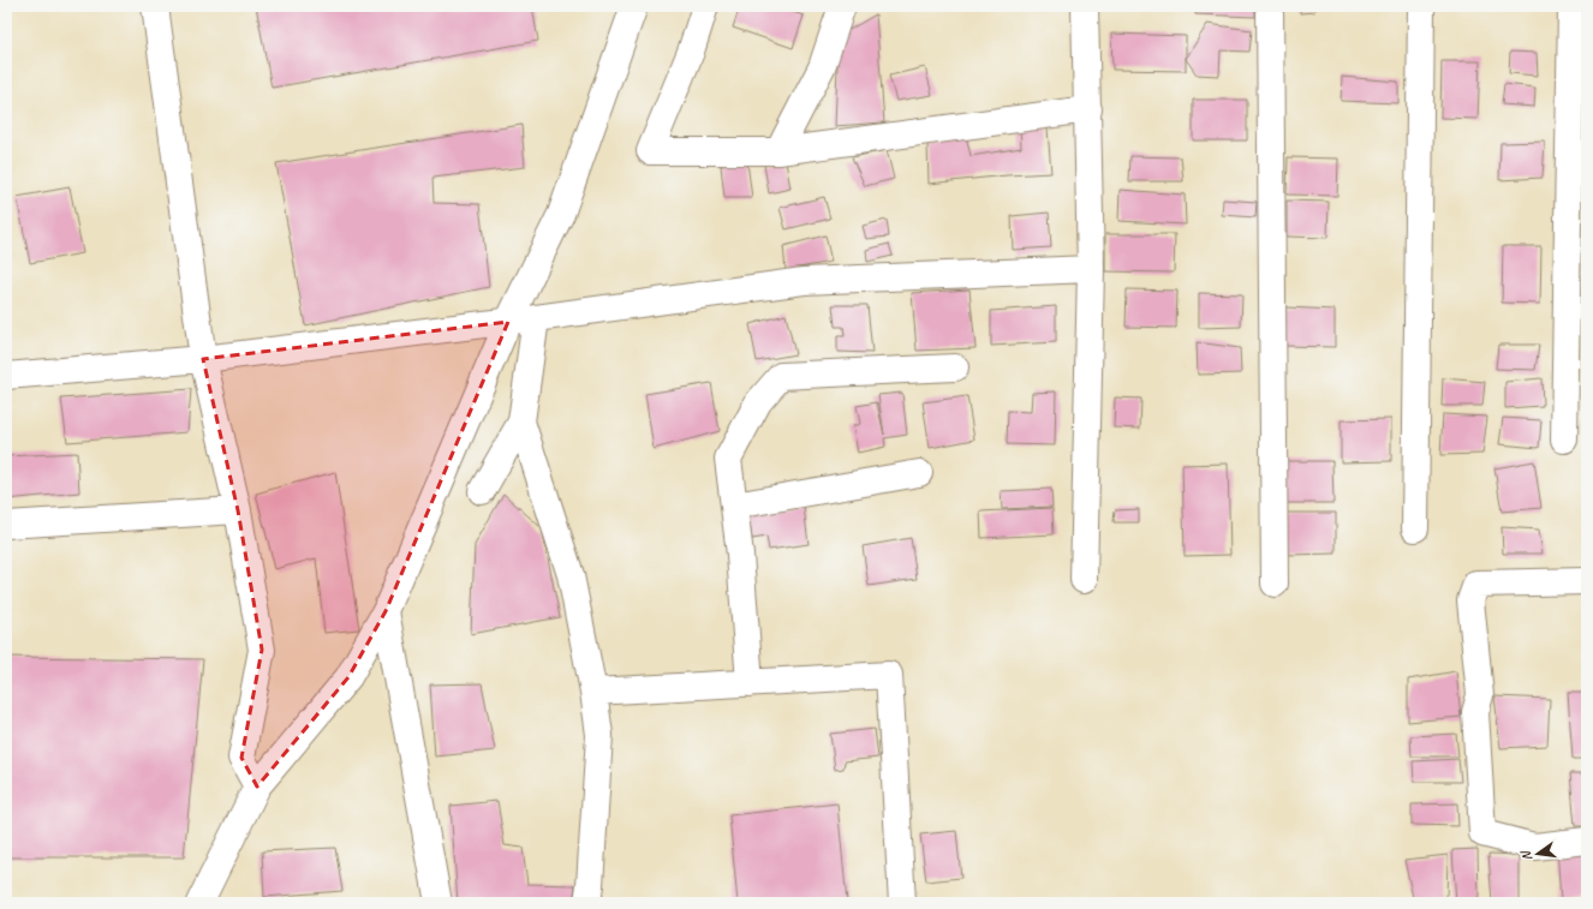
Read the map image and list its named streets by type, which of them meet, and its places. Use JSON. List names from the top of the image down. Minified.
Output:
{"north":"left"}
